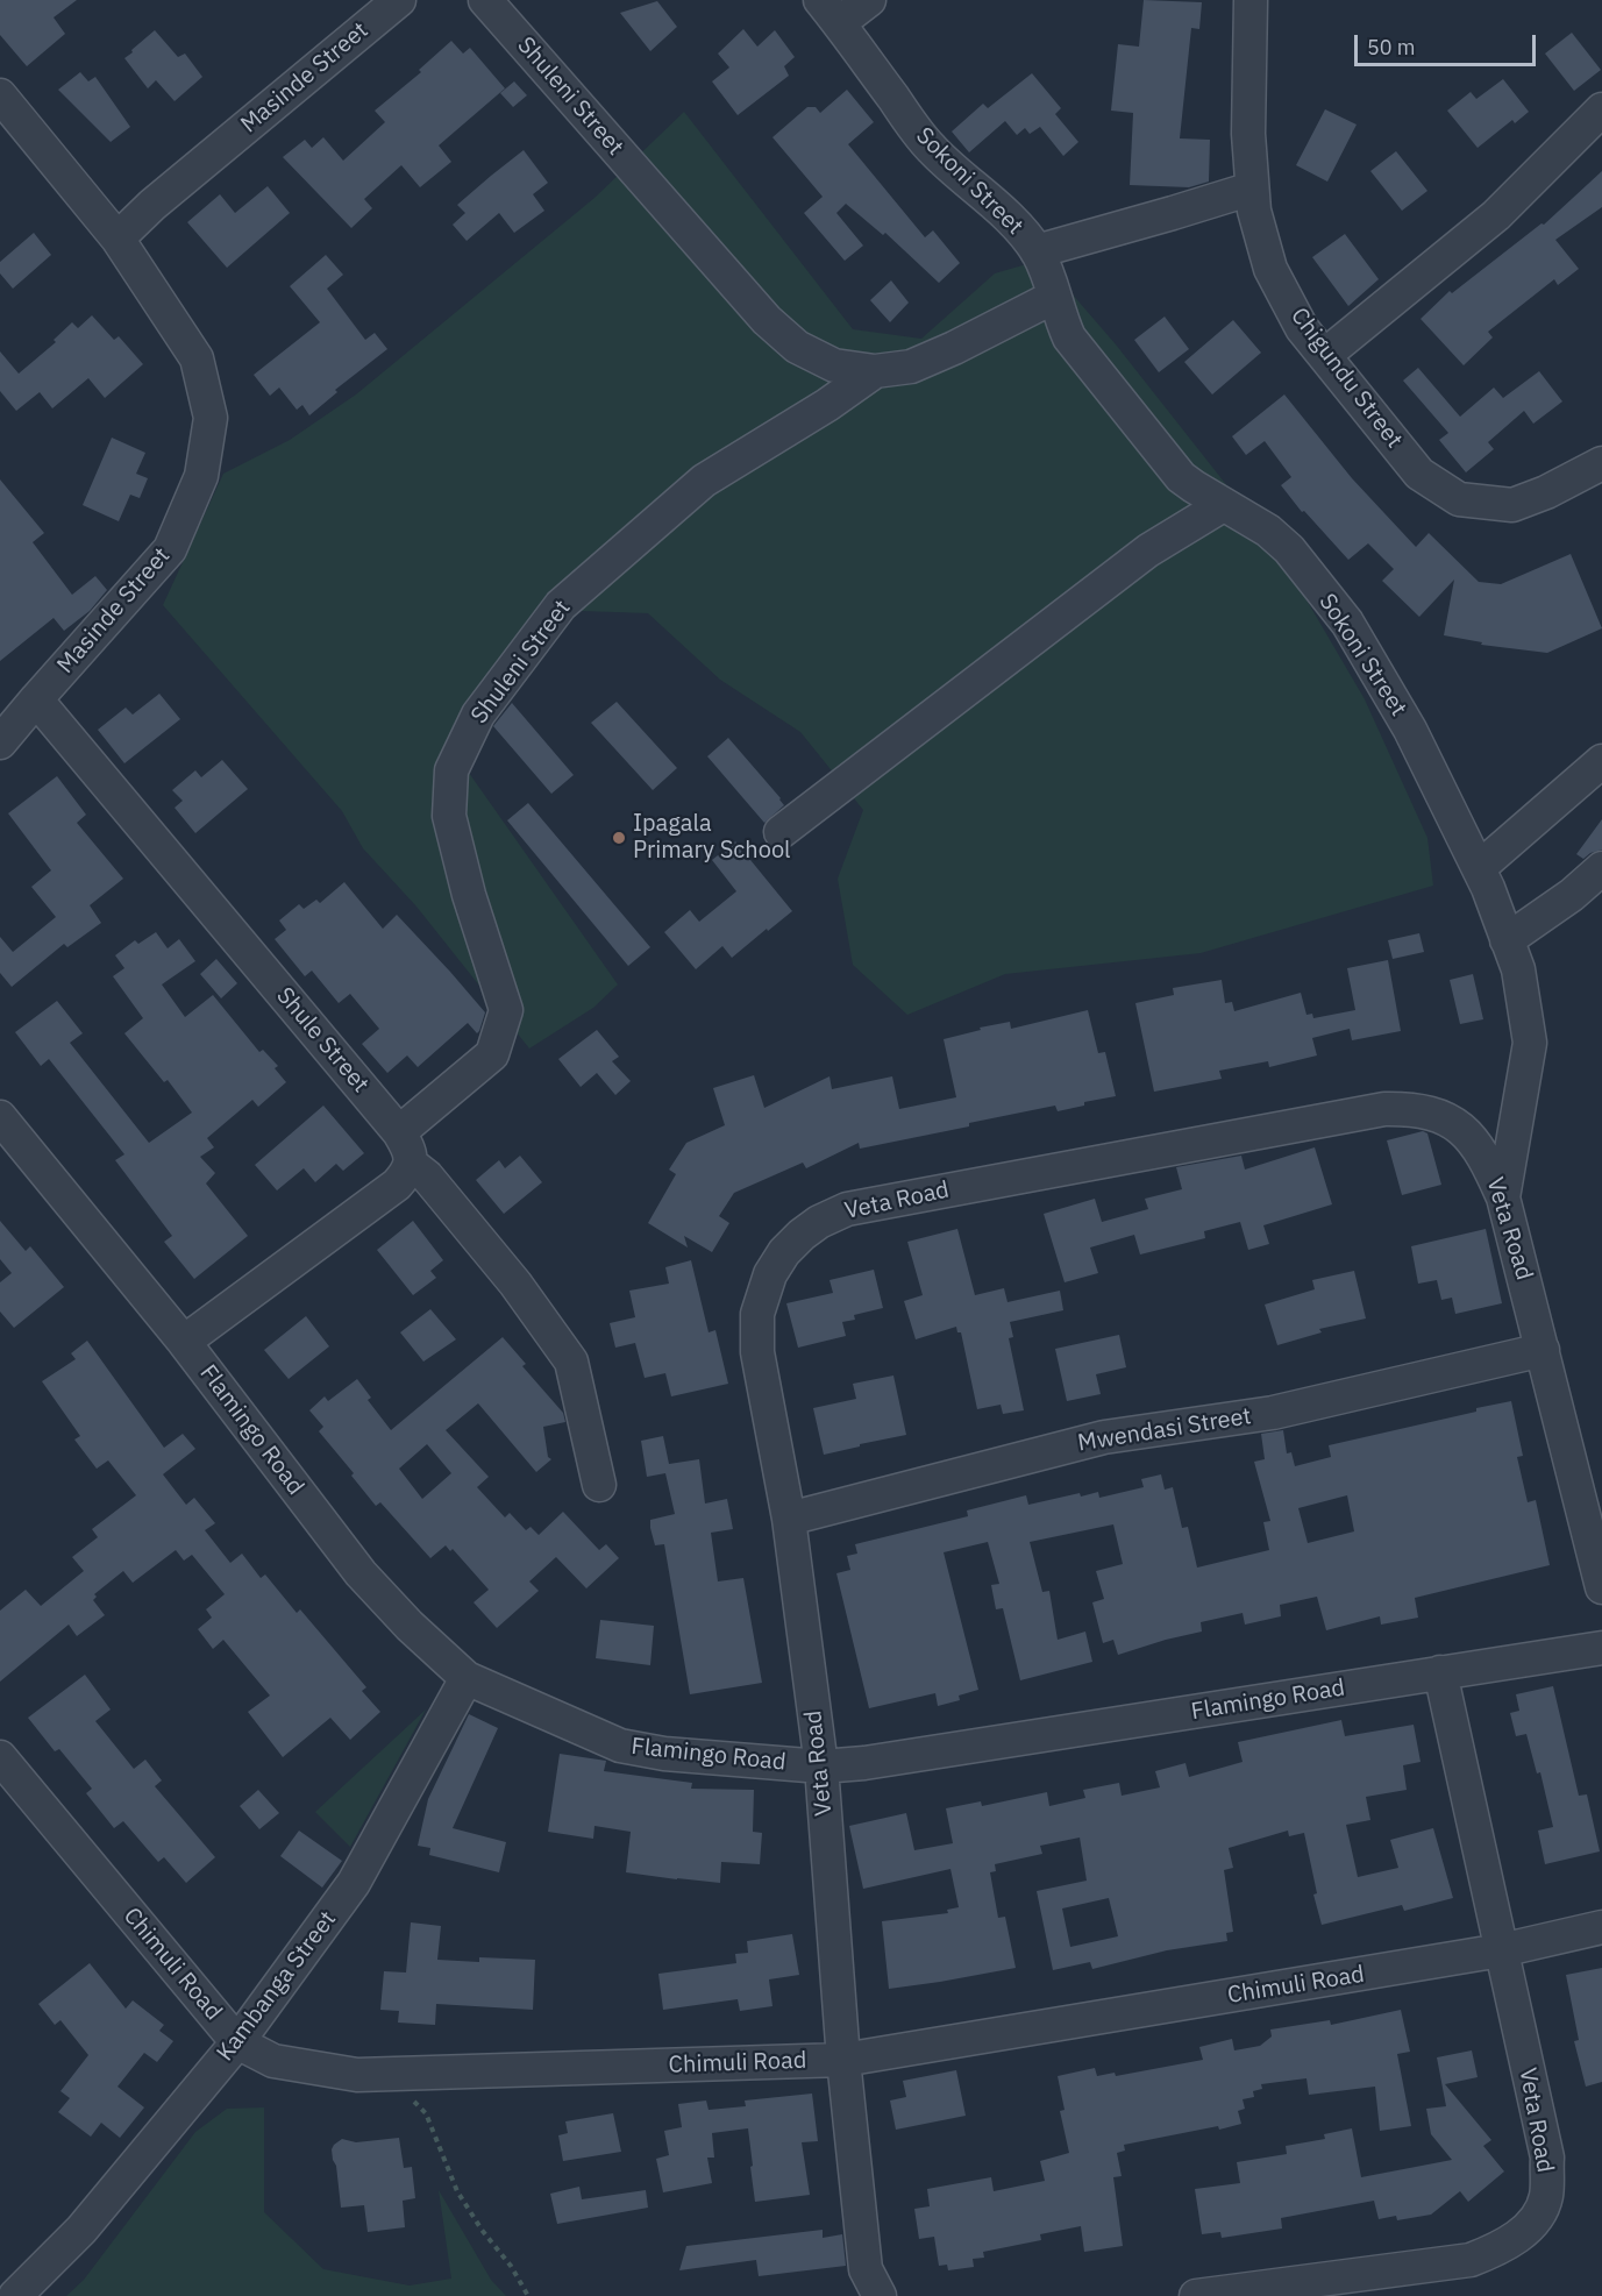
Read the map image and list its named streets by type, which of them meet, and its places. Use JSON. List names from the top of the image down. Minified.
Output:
{"streets":{"street":["Masinde Street","Shuleni Street","Sokoni Street","Chigundu Street","Shule Street","Veta Road","Flamingo Road","Mwendasi Street","Chimuli Road","Kambanga Street"]},"crossings":[["Masinde Street","Shule Street"],["Shuleni Street","Sokoni Street"],["Shuleni Street","Shule Street"],["Sokoni Street","Veta Road"],["Veta Road","Flamingo Road"],["Veta Road","Mwendasi Street"],["Veta Road","Chimuli Road"],["Flamingo Road","Kambanga Street"],["Chimuli Road","Kambanga Street"]],"places":["Ipagala Primary School"],"scale_bar":"50 m"}
